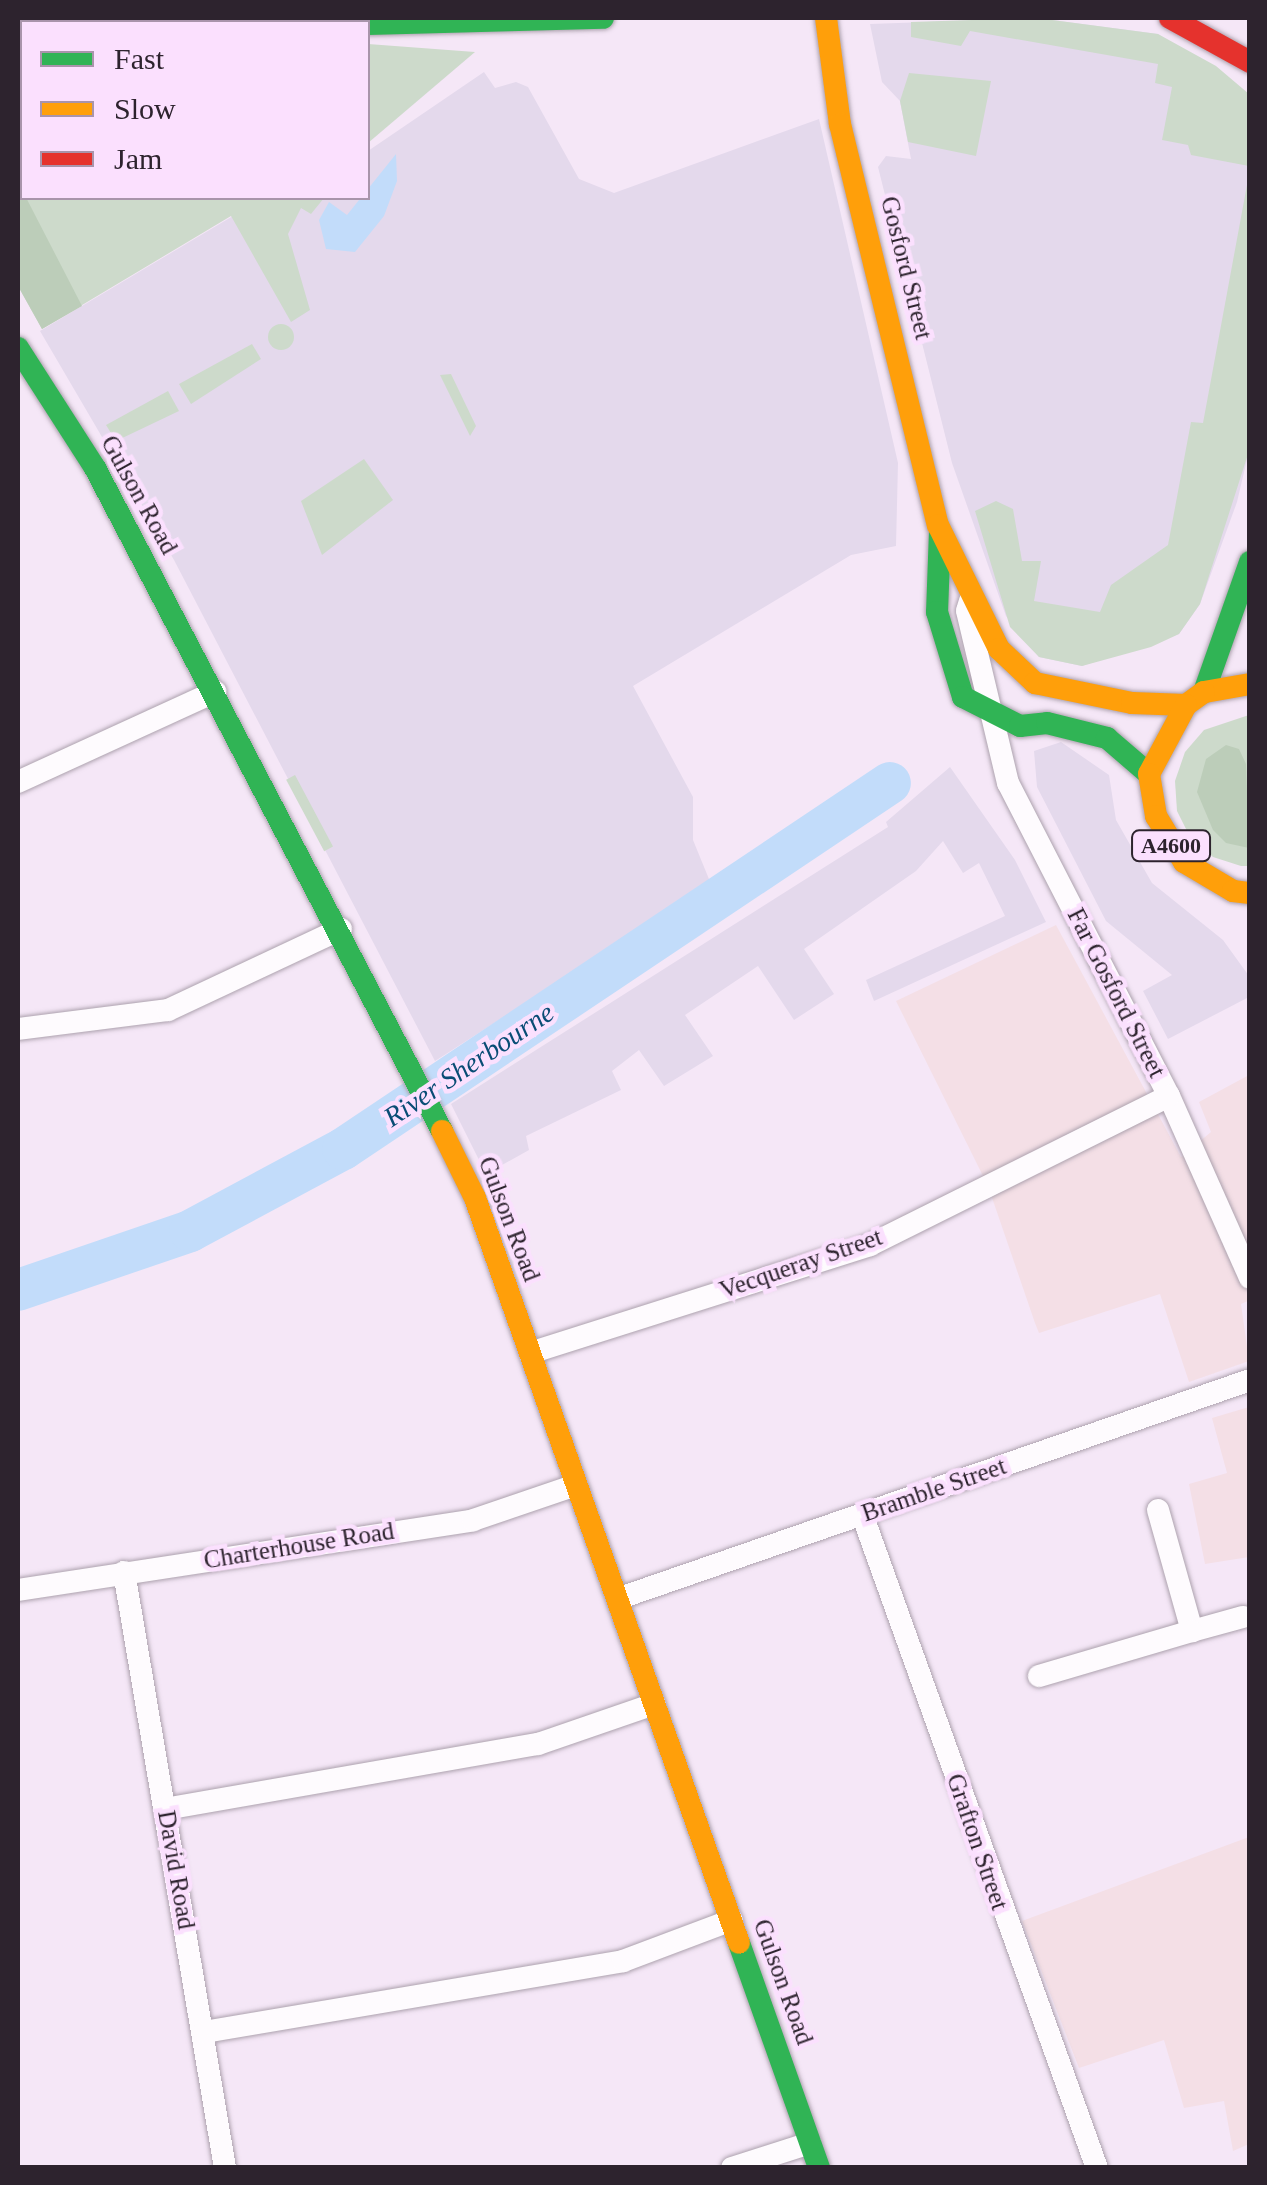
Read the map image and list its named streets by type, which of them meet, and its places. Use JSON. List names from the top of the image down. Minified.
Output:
{"streets":{"main road":["Gosford Street","Gulson Road","A4600"],"street":["Far Gosford Street","Vecqueray Street","Bramble Street","Charterhouse Road","Grafton Street","David Road"]},"crossings":[["Gosford Street","A4600"],["Gosford Street","Far Gosford Street"],["Gulson Road","Vecqueray Street"],["Gulson Road","Bramble Street"],["Gulson Road","Charterhouse Road"],["Far Gosford Street","Vecqueray Street"],["Bramble Street","Grafton Street"],["Charterhouse Road","David Road"]],"water":["River Sherbourne"],"legend":["Fast","Slow","Jam"]}
